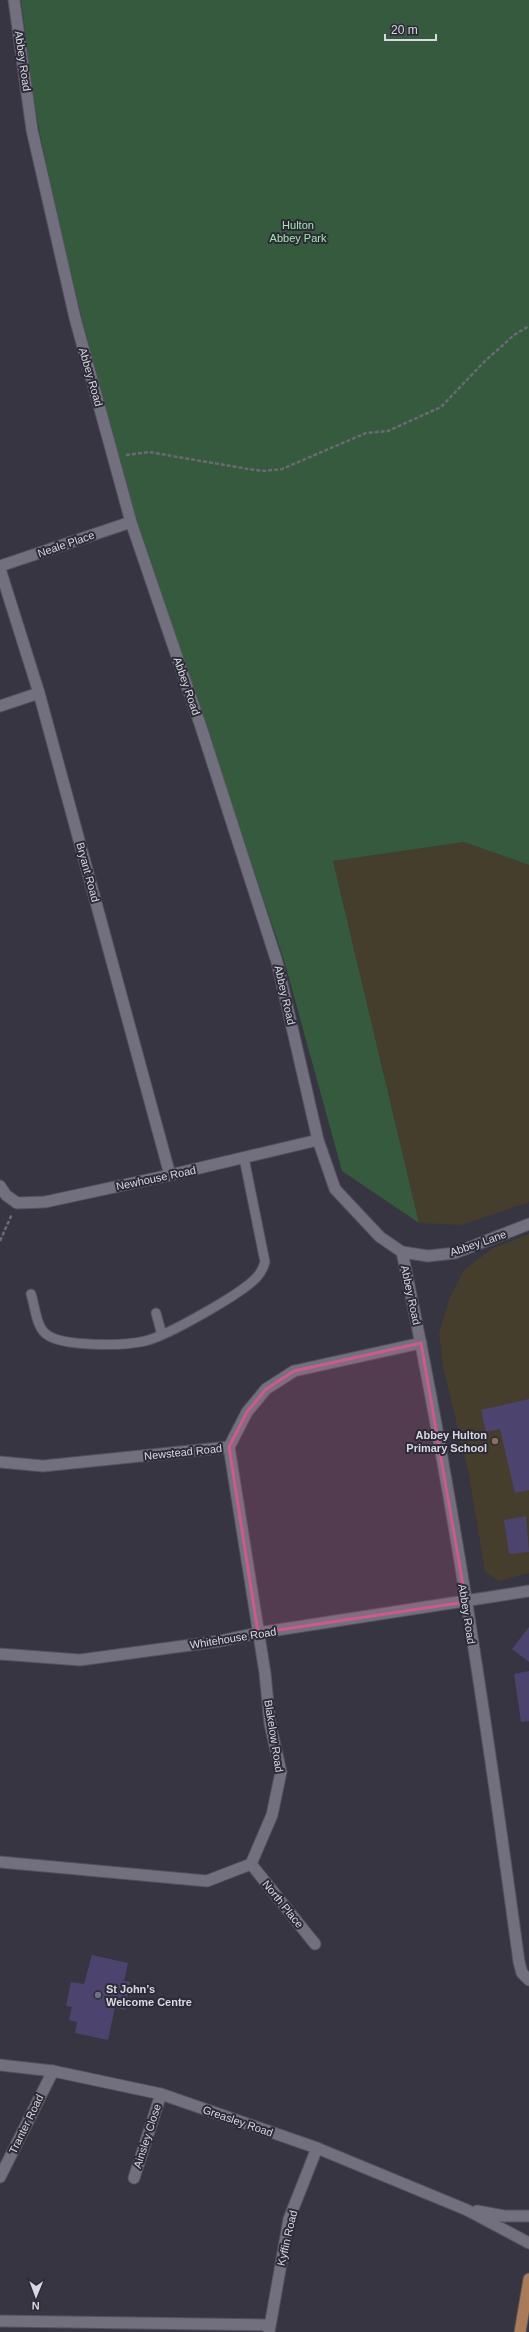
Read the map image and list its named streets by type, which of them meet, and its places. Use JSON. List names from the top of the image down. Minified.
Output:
{"streets":{"street":["Abbey Road","Neale Place","Bryant Road","Newhouse Road","Abbey Lane","Newstead Road","Whitehouse Road","Blakelow Road","North Place","Greasley Road","Tranter Road","Ainsley Close","Kyffin Road"]},"crossings":[["Abbey Road","Neale Place"],["Abbey Road","Newhouse Road"],["Abbey Road","Abbey Lane"],["Abbey Road","Newstead Road"],["Abbey Road","Whitehouse Road"],["Bryant Road","Newhouse Road"],["Newstead Road","Blakelow Road"],["Whitehouse Road","Blakelow Road"],["Blakelow Road","North Place"],["Greasley Road","Tranter Road"],["Greasley Road","Ainsley Close"],["Greasley Road","Kyffin Road"]],"parks":["Hulton Abbey Park"],"places":["Abbey Hulton Primary School","St John’s Welcome Centre"],"scale_bar":"20 m","north":"bottom"}
